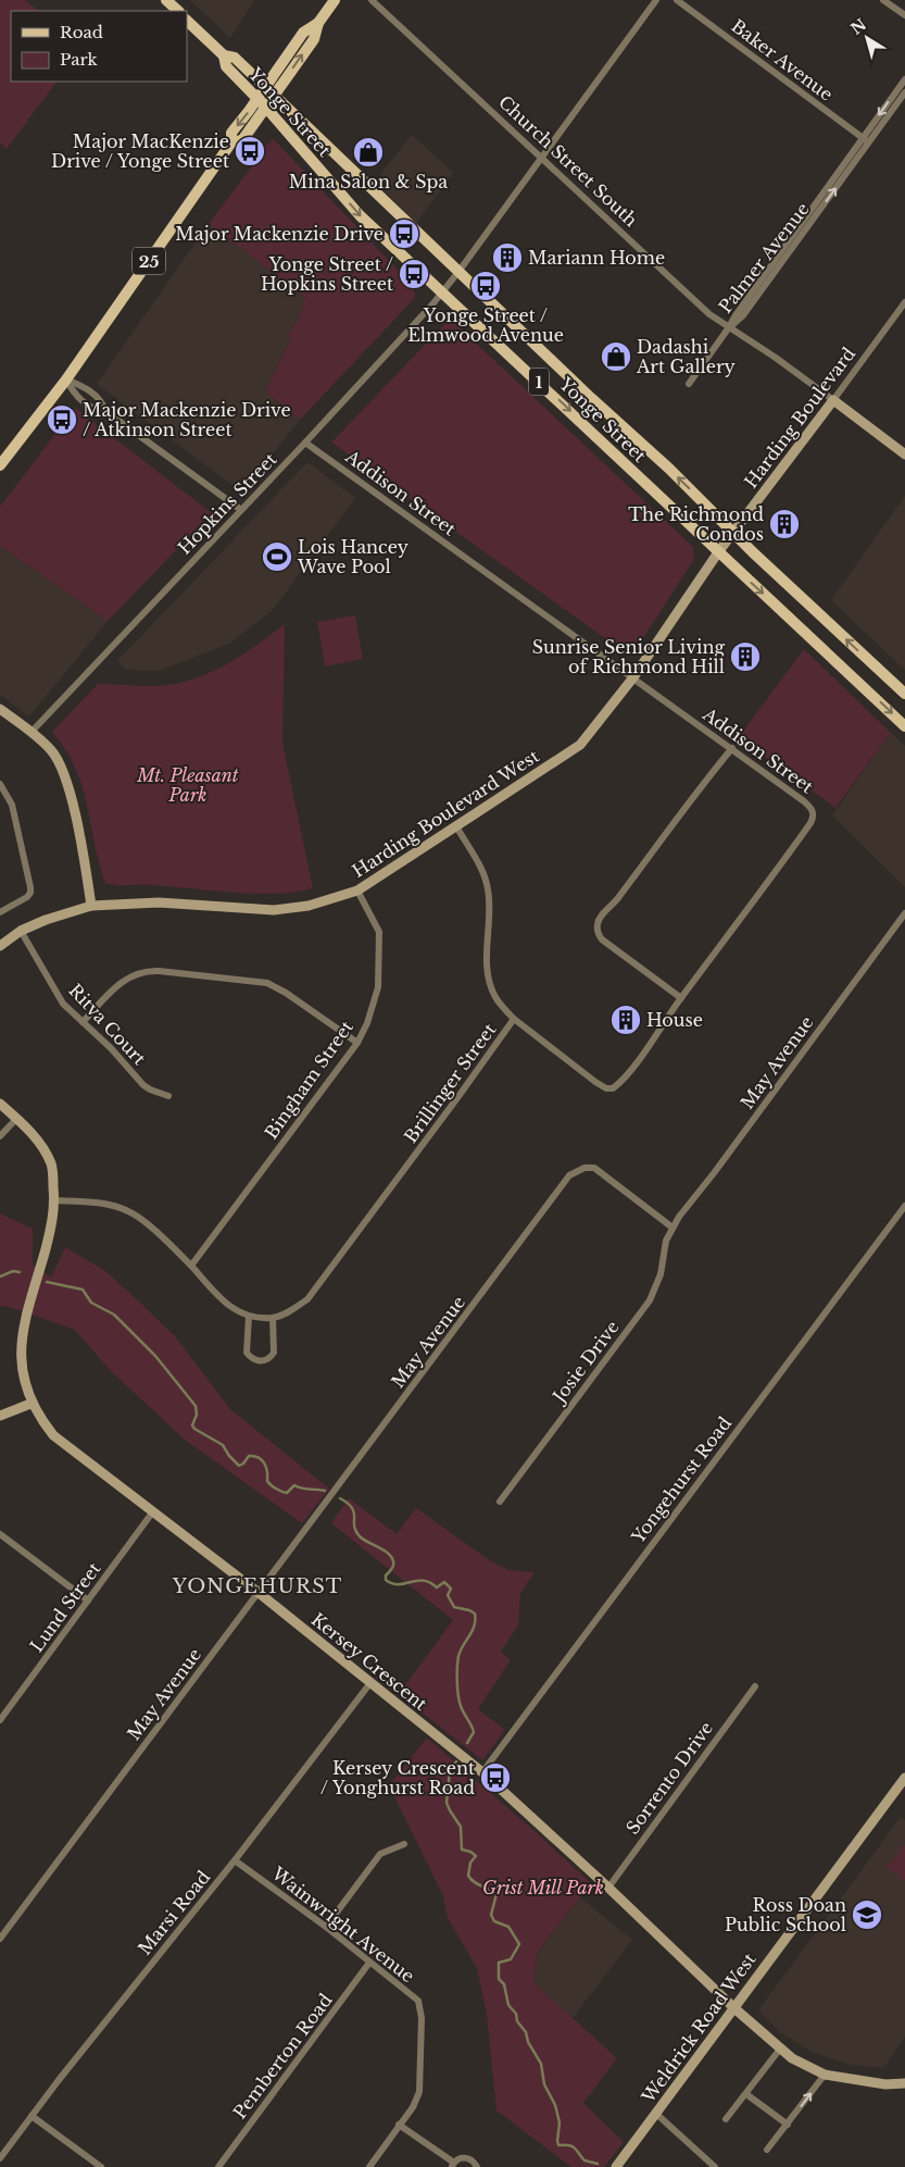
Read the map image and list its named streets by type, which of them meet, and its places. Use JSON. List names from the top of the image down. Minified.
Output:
{"streets":{"main road":["Yonge Street","25","1"],"street":["Baker Avenue","Church Street South","Palmer Avenue","Harding Boulevard","Addison Street","Hopkins Street","Harding Boulevard West","Ritva Court","May Avenue","Bingham Street","Brillinger Street","Josie Drive","Yongehurst Road","Lund Street","Kersey Crescent","Sorrento Drive","Marsi Road","Wainwright Avenue","Weldrick Road West","Pemberton Road"]},"crossings":[["Baker Avenue","Palmer Avenue"],["Yonge Street","25"],["Yonge Street","Harding Boulevard"],["Yonge Street","Hopkins Street"],["Yonge Street","Harding Boulevard West"],["Church Street South","Palmer Avenue"],["Church Street South","Harding Boulevard"],["Church Street South","Hopkins Street"],["Harding Boulevard","Harding Boulevard West"],["Addison Street","Hopkins Street"],["Addison Street","Harding Boulevard West"],["Addison Street","Brillinger Street"],["Harding Boulevard West","Ritva Court"],["Harding Boulevard West","Bingham Street"],["Harding Boulevard West","Brillinger Street"],["May Avenue","Josie Drive"],["May Avenue","Kersey Crescent"],["Bingham Street","Brillinger Street"],["Brillinger Street","Kersey Crescent"],["Yongehurst Road","Kersey Crescent"],["Lund Street","Kersey Crescent"],["Kersey Crescent","Sorrento Drive"],["Kersey Crescent","Marsi Road"],["Kersey Crescent","Weldrick Road West"],["Marsi Road","Wainwright Avenue"],["Wainwright Avenue","Pemberton Road"]],"districts":["YONGEHURST"],"parks":["Mt. Pleasant Park","Grist Mill Park"],"places":{"bus stop":["Major MacKenzie Drive / Yonge Street","Major Mackenzie Drive","Yonge Street / Hopkins Street","Yonge Street / Elmwood Avenue","Major Mackenzie Drive / Atkinson Street","Kersey Crescent / Yonghurst Road"],"shop":["Mina Salon & Spa","Dadashi Art Gallery"],"building":["Mariann Home","The Richmond Condos","Sunrise Senior Living of Richmond Hill","House"],"sports":["Lois Hancey Wave Pool"],"school or university":["Ross Doan Public School"]},"legend":["Road","Park"],"north":"top left"}
